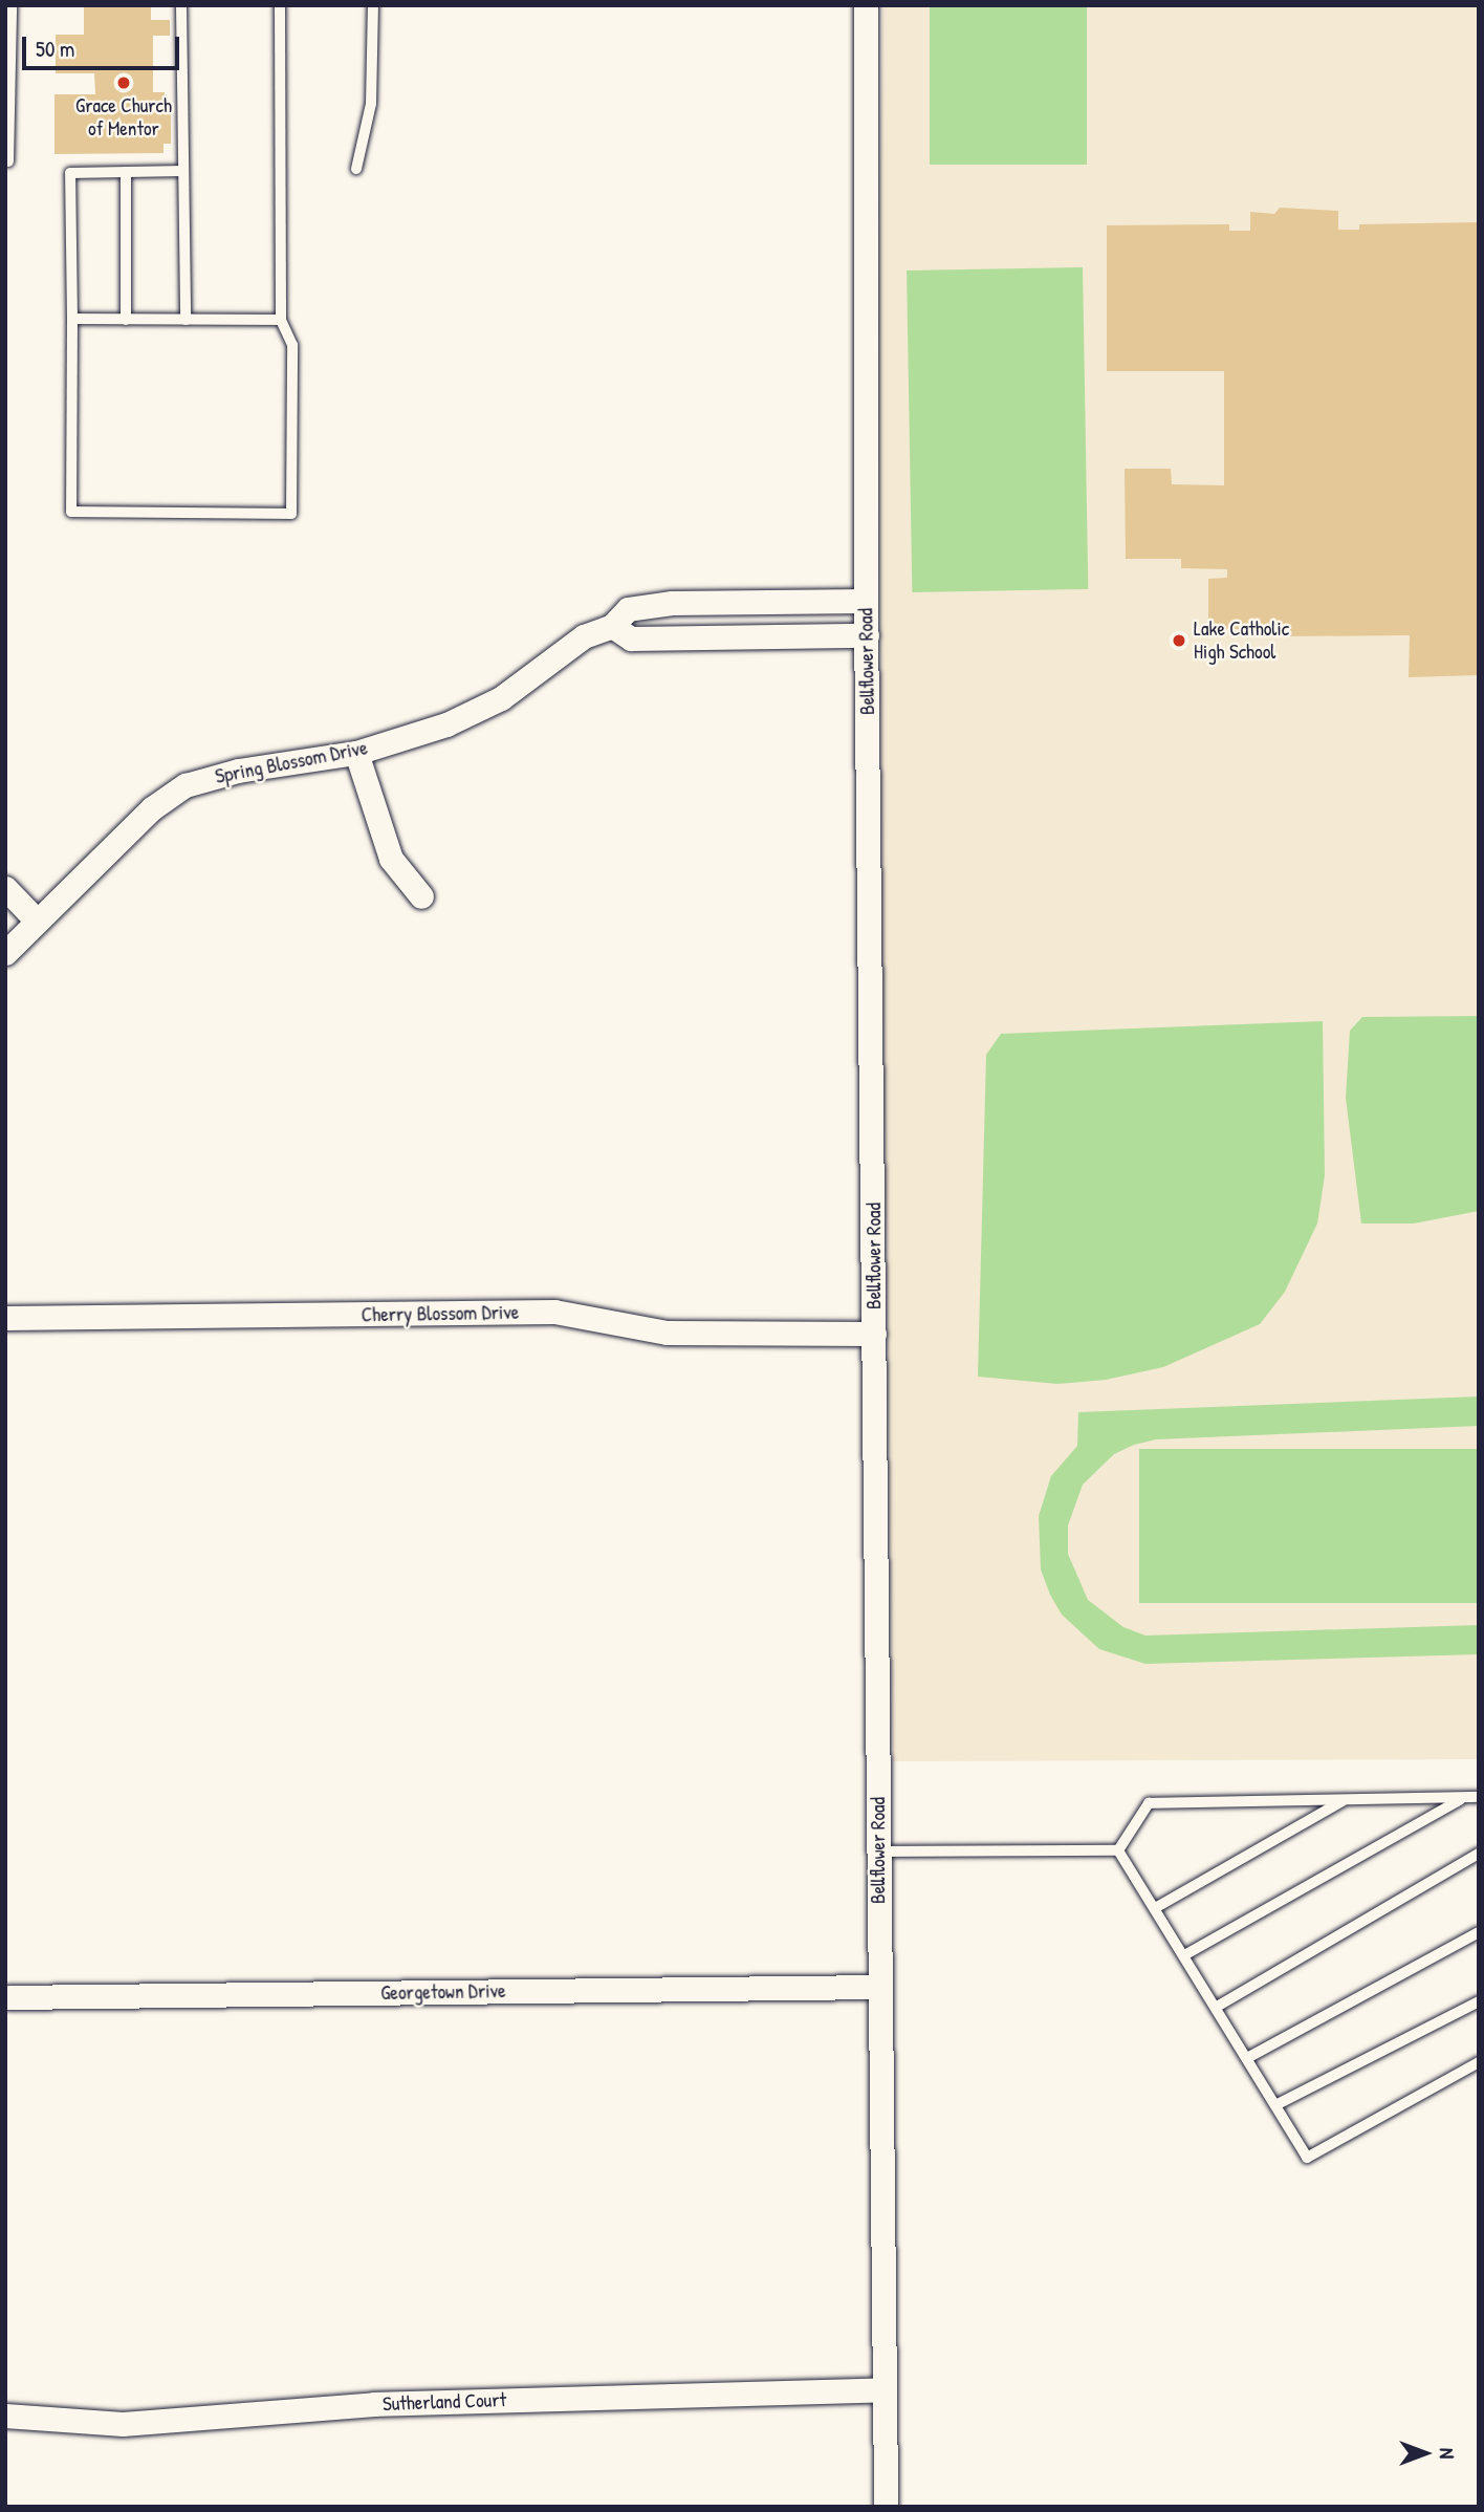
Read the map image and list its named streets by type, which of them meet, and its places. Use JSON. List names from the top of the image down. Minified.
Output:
{"streets":{"street":["Bellflower Road","Spring Blossom Drive","Cherry Blossom Drive","Georgetown Drive","Sutherland Court"]},"crossings":[["Bellflower Road","Spring Blossom Drive"],["Bellflower Road","Cherry Blossom Drive"],["Bellflower Road","Georgetown Drive"],["Bellflower Road","Sutherland Court"]],"places":["Grace Church of Mentor","Lake Catholic High School"],"scale_bar":"50 m","north":"right"}
